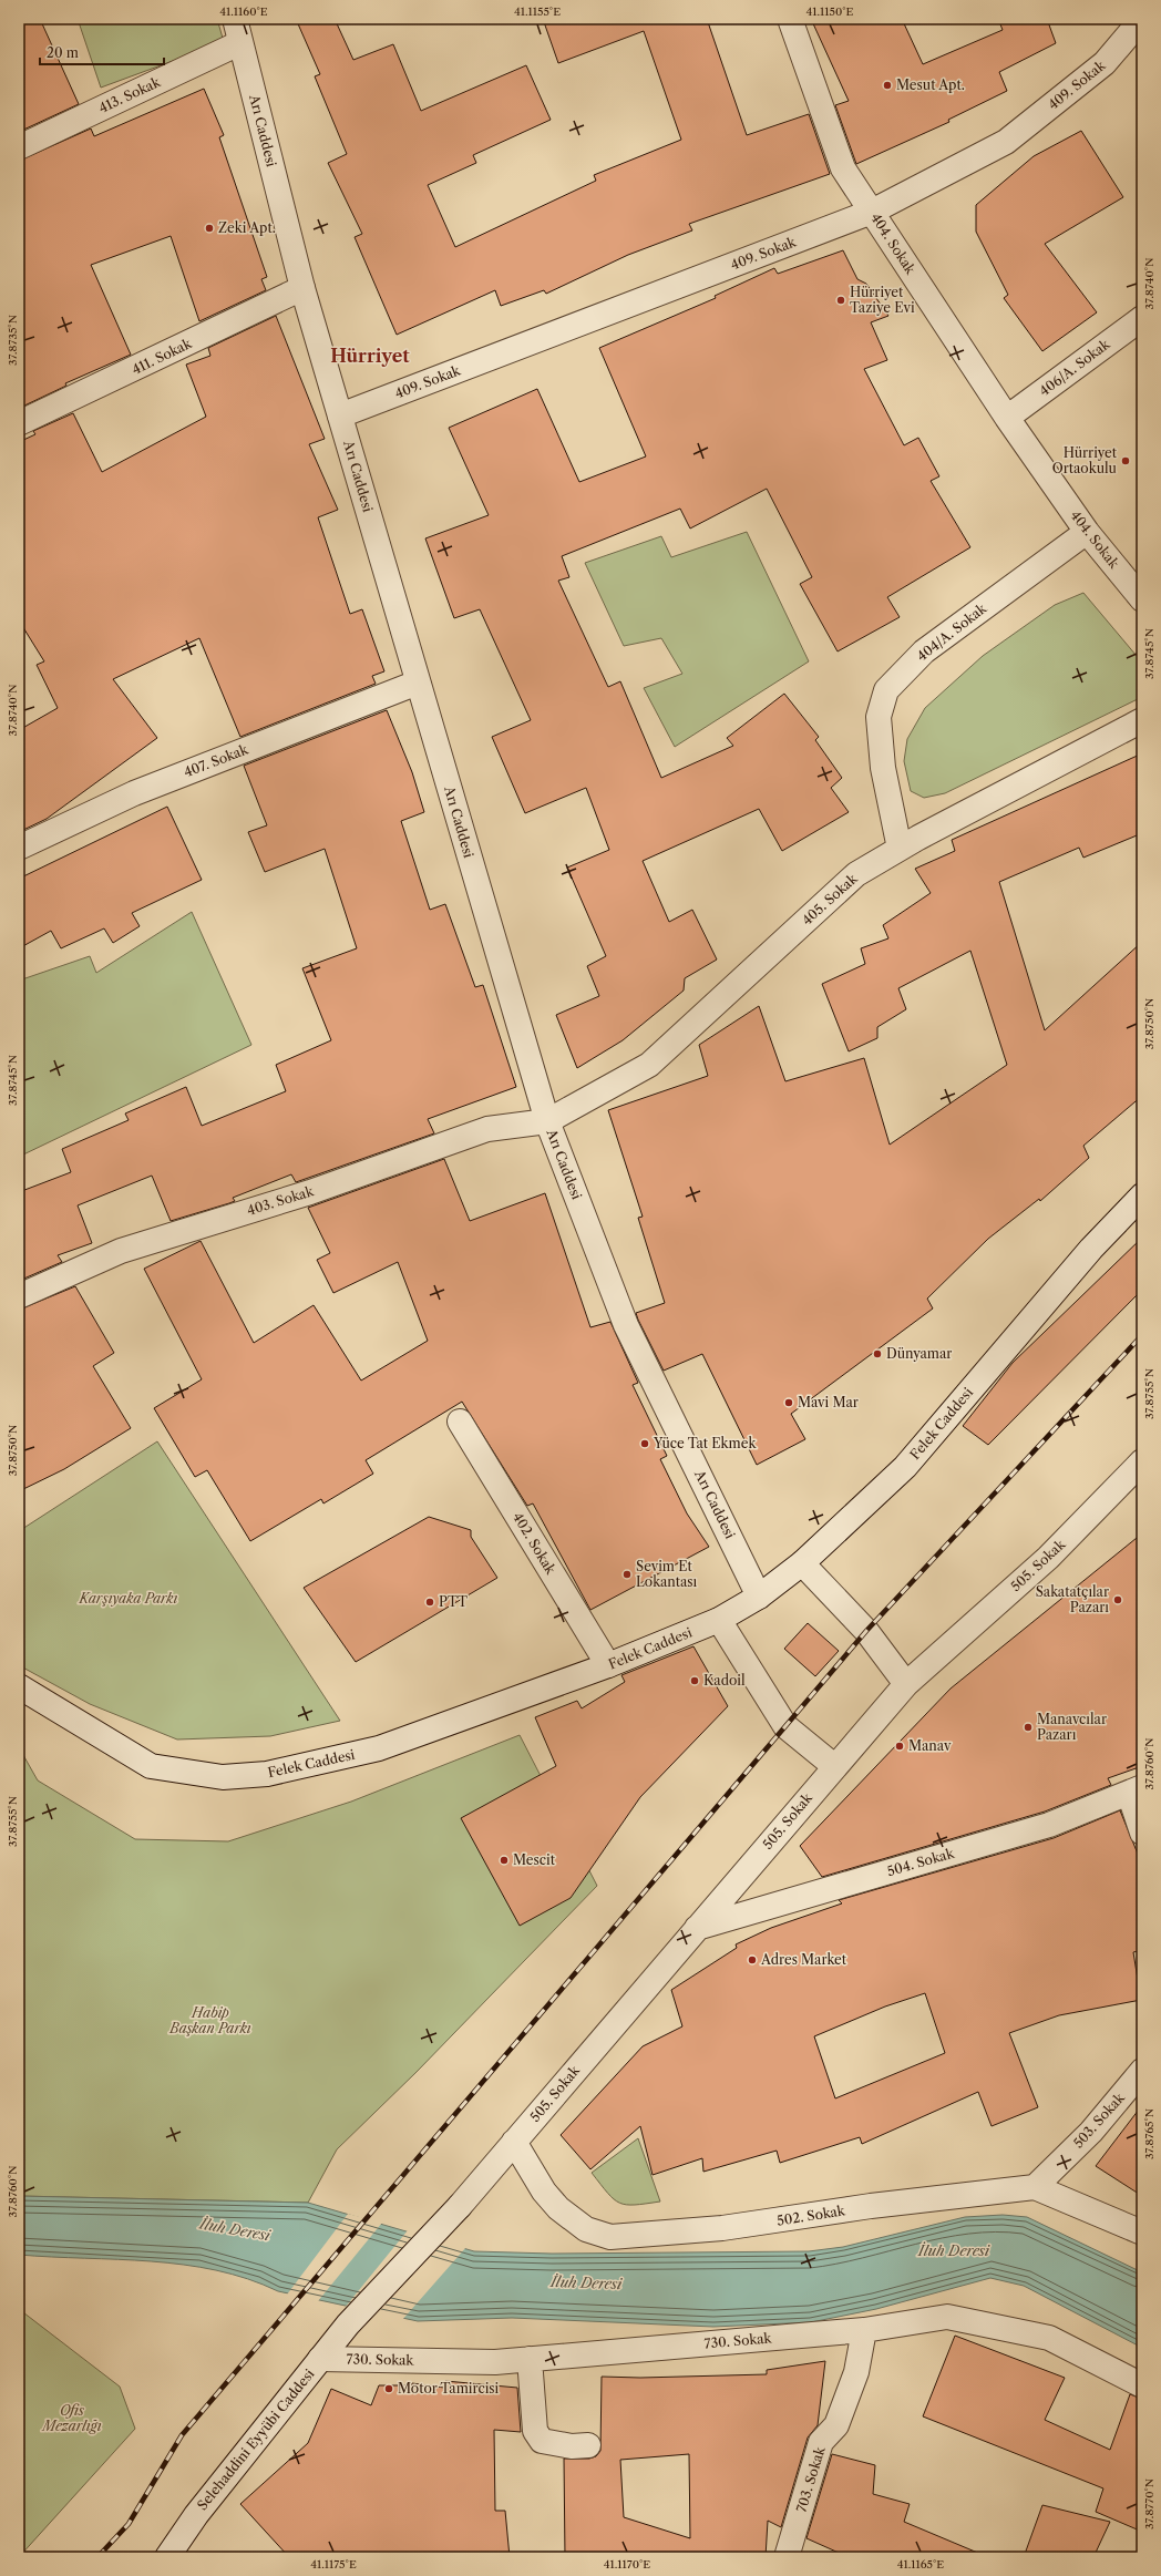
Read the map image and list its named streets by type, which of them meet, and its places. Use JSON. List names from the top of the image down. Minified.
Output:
{"streets":{"street":["409. Sokak","413. Sokak","Arı Caddesi","404. Sokak","411. Sokak","406/A. Sokak","404/A. Sokak","407. Sokak","405. Sokak","403. Sokak","Felek Caddesi","402. Sokak","505. Sokak","504. Sokak","503. Sokak","502. Sokak","730. Sokak","Selehaddini Eyyübi Caddesi","703. Sokak"]},"crossings":[["409. Sokak","Arı Caddesi"],["409. Sokak","404. Sokak"],["413. Sokak","Arı Caddesi"],["Arı Caddesi","411. Sokak"],["Arı Caddesi","407. Sokak"],["Arı Caddesi","405. Sokak"],["Arı Caddesi","403. Sokak"],["Arı Caddesi","Felek Caddesi"],["404. Sokak","406/A. Sokak"],["404. Sokak","404/A. Sokak"],["404/A. Sokak","405. Sokak"],["405. Sokak","403. Sokak"],["Felek Caddesi","402. Sokak"],["505. Sokak","504. Sokak"],["505. Sokak","502. Sokak"],["505. Sokak","Selehaddini Eyyübi Caddesi"],["503. Sokak","502. Sokak"],["730. Sokak","Selehaddini Eyyübi Caddesi"],["730. Sokak","703. Sokak"]],"districts":["Hürriyet"],"water":["İluh Deresi"],"parks":["Karşıyaka Parkı","Habip Başkan Parkı","Ofis Mezarlığı"],"places":["Mesut Apt.","Zeki Apt.","Hürriyet Taziye Evi","Hürriyet Ortaokulu","Dünyamar","Mavi Mar","Yüce Tat Ekmek","Sevim Et Lokantası","Sakatatçılar Pazarı","PTT","Kadoil","Manavcılar Pazarı","Manav","Mescit","Adres Market","Motor Tamircisi"],"scale_bar":"20 m","coordinates":["41.1160°E","41.1155°E","41.1150°E","37.8740°N","37.8735°N","37.8745°N","37.8750°N","37.8755°N","37.8760°N","37.8765°N","37.8770°N","41.1175°E","41.1170°E","41.1165°E"]}
